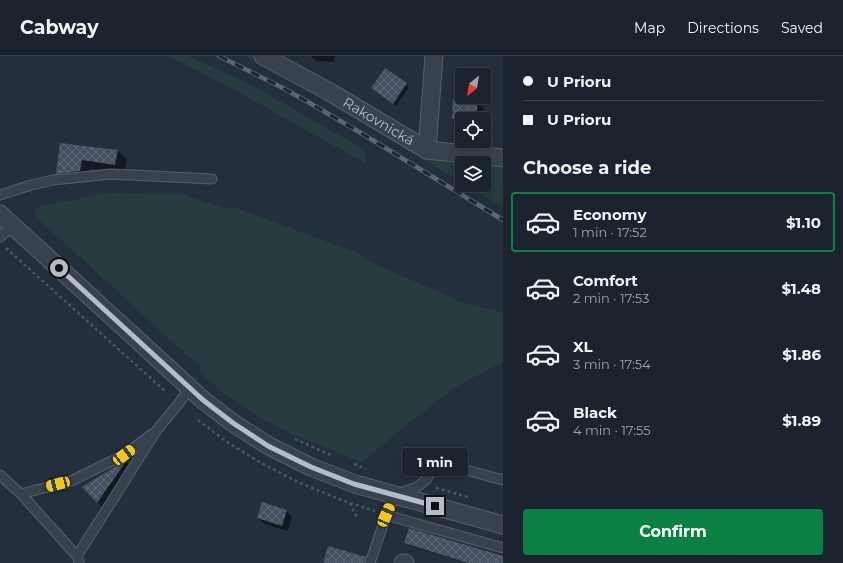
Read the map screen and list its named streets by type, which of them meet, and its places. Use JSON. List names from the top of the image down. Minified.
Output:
{"streets":{"street":["Rakovnická"]},"north":"bottom left","page":{"header":"Cabway","nav":["Map","Directions","Saved"],"banner":["U Prioru","U Prioru"],"heading":"Choose a ride","list":[{"name":"Economy","note":"1 min · 17:52","value":"$1.10"},{"name":"Comfort","note":"2 min · 17:53","value":"$1.48"},{"name":"XL","note":"3 min · 17:54","value":"$1.86"},{"name":"Black","note":"4 min · 17:55","value":"$1.89"}],"bubble":"1 min","buttons":"Confirm"}}
